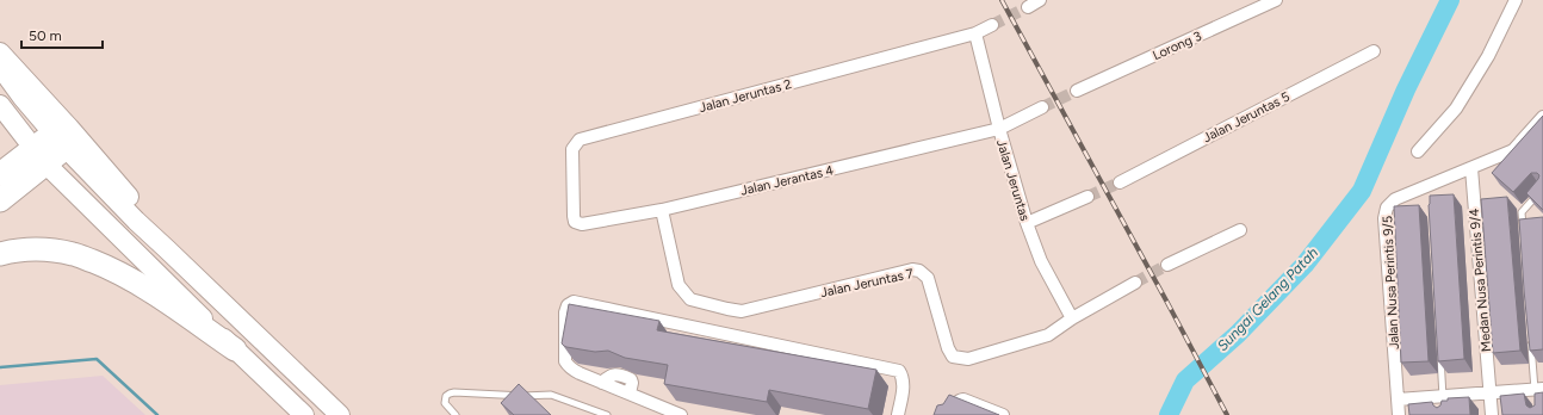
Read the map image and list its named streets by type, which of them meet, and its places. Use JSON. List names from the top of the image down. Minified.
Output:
{"streets":{"street":["Lorong 3","Jalan Jeruntas 2","Jalan Jeruntas 5","Jalan Jerantas 4","Jalan Jeruntas","Medan Nusa Perintis 9/4","Jalan Jeruntas 7","Jalan Nusa Perintis 9/5"]},"crossings":[["Jalan Jeruntas 2","Jalan Jerantas 4"],["Jalan Jeruntas 2","Jalan Jeruntas"],["Jalan Jerantas 4","Jalan Jeruntas"],["Jalan Jerantas 4","Jalan Jeruntas 7"],["Jalan Jeruntas","Jalan Jeruntas 7"],["Medan Nusa Perintis 9/4","Jalan Nusa Perintis 9/5"]],"water":["Sungai Gelang Patah"],"scale_bar":"50 m"}
